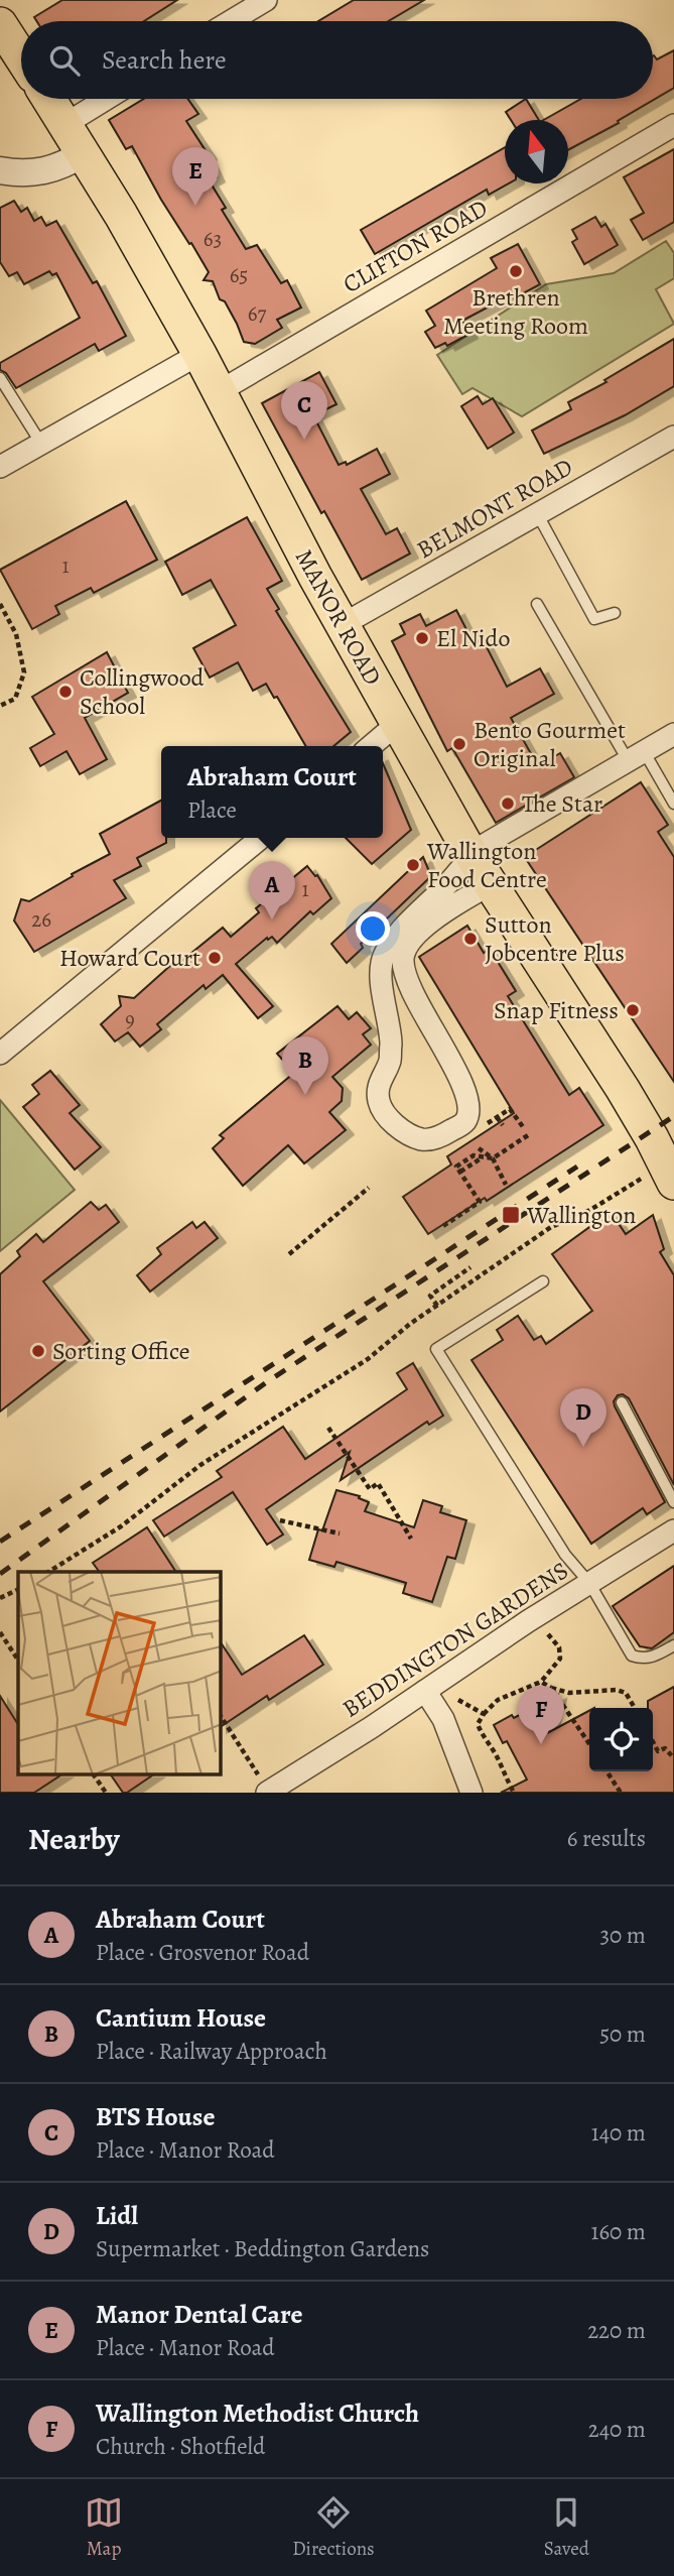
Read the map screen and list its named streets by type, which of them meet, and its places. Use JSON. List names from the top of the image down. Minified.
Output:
{"streets":{"main road":["MANOR ROAD"],"street":["CLIFTON ROAD","BELMONT ROAD","BEDDINGTON GARDENS"]},"crossings":[["CLIFTON ROAD","MANOR ROAD"],["BELMONT ROAD","MANOR ROAD"]],"places":{"other":["Brethren Meeting Room","El Nido","Collingwood School","Bento Gourmet Original","The Star","Wallington Food Centre","Sutton Jobcentre Plus","Howard Court","Snap Fitness","Sorting Office"],"transit":["Wallington"]},"house_numbers":["63","65","67","1","1","26","9"],"north":"top","page":{"search":"Search here","pins":["E","C","A","B","D","F"],"popup":["Abraham Court","Place"],"heading":["Nearby","6 results"],"list":[{"mark":"A","name":"Abraham Court","note":"Place · Grosvenor Road","value":"30 m"},{"mark":"B","name":"Cantium House","note":"Place · Railway Approach","value":"50 m"},{"mark":"C","name":"BTS House","note":"Place · Manor Road","value":"140 m"},{"mark":"D","name":"Lidl","note":"Supermarket · Beddington Gardens","value":"160 m"},{"mark":"E","name":"Manor Dental Care","note":"Place · Manor Road","value":"220 m"},{"mark":"F","name":"Wallington Methodist Church","note":"Church · Shotfield","value":"240 m"}],"nav":["Map","Directions","Saved"]}}
